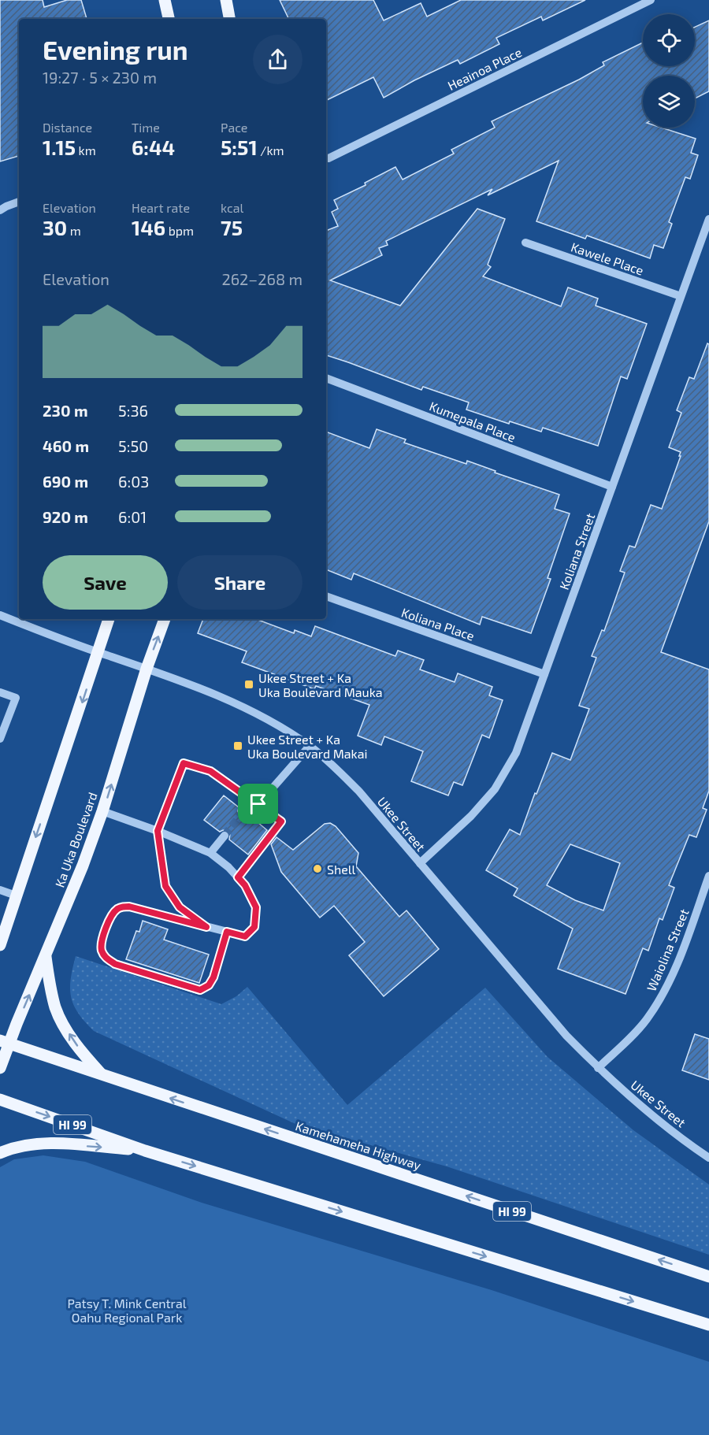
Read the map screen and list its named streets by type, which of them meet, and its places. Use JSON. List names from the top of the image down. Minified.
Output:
{"streets":{"main road":["Ka Uka Boulevard","HI 99","Kamehameha Highway"],"street":["Heainoa Place","Kawele Place","Kumepala Place","Koliana Street","Koliana Place","Ukee Street","Waiolina Street"]},"crossings":[["Kawele Place","Koliana Street"],["Kumepala Place","Koliana Street"],["Koliana Street","Koliana Place"],["Koliana Street","Ukee Street"],["Ukee Street","Ka Uka Boulevard"],["Ukee Street","Waiolina Street"],["Ka Uka Boulevard","Kamehameha Highway"]],"parks":["Patsy T. Mink Central Oahu Regional Park"],"places":{"transit":["Ukee Street + Ka Uka Boulevard Mauka","Ukee Street + Ka Uka Boulevard Makai"],"other":["Shell"]},"page":{"heading":["Evening run","19:27 · 5 × 230 m"],"stats":[["Distance","1.15 km"],["Time","6:44"],["Pace","5:51 /km"],["Elevation","30 m"],["Heart rate","146 bpm"],["kcal","75"]],"chart":["Elevation","262–268 m"],"list":[{"name":"230 m","note":"5:36"},{"name":"460 m","note":"5:50"},{"name":"690 m","note":"6:03"},{"name":"920 m","note":"6:01"}],"buttons":["Save","Share"]}}
